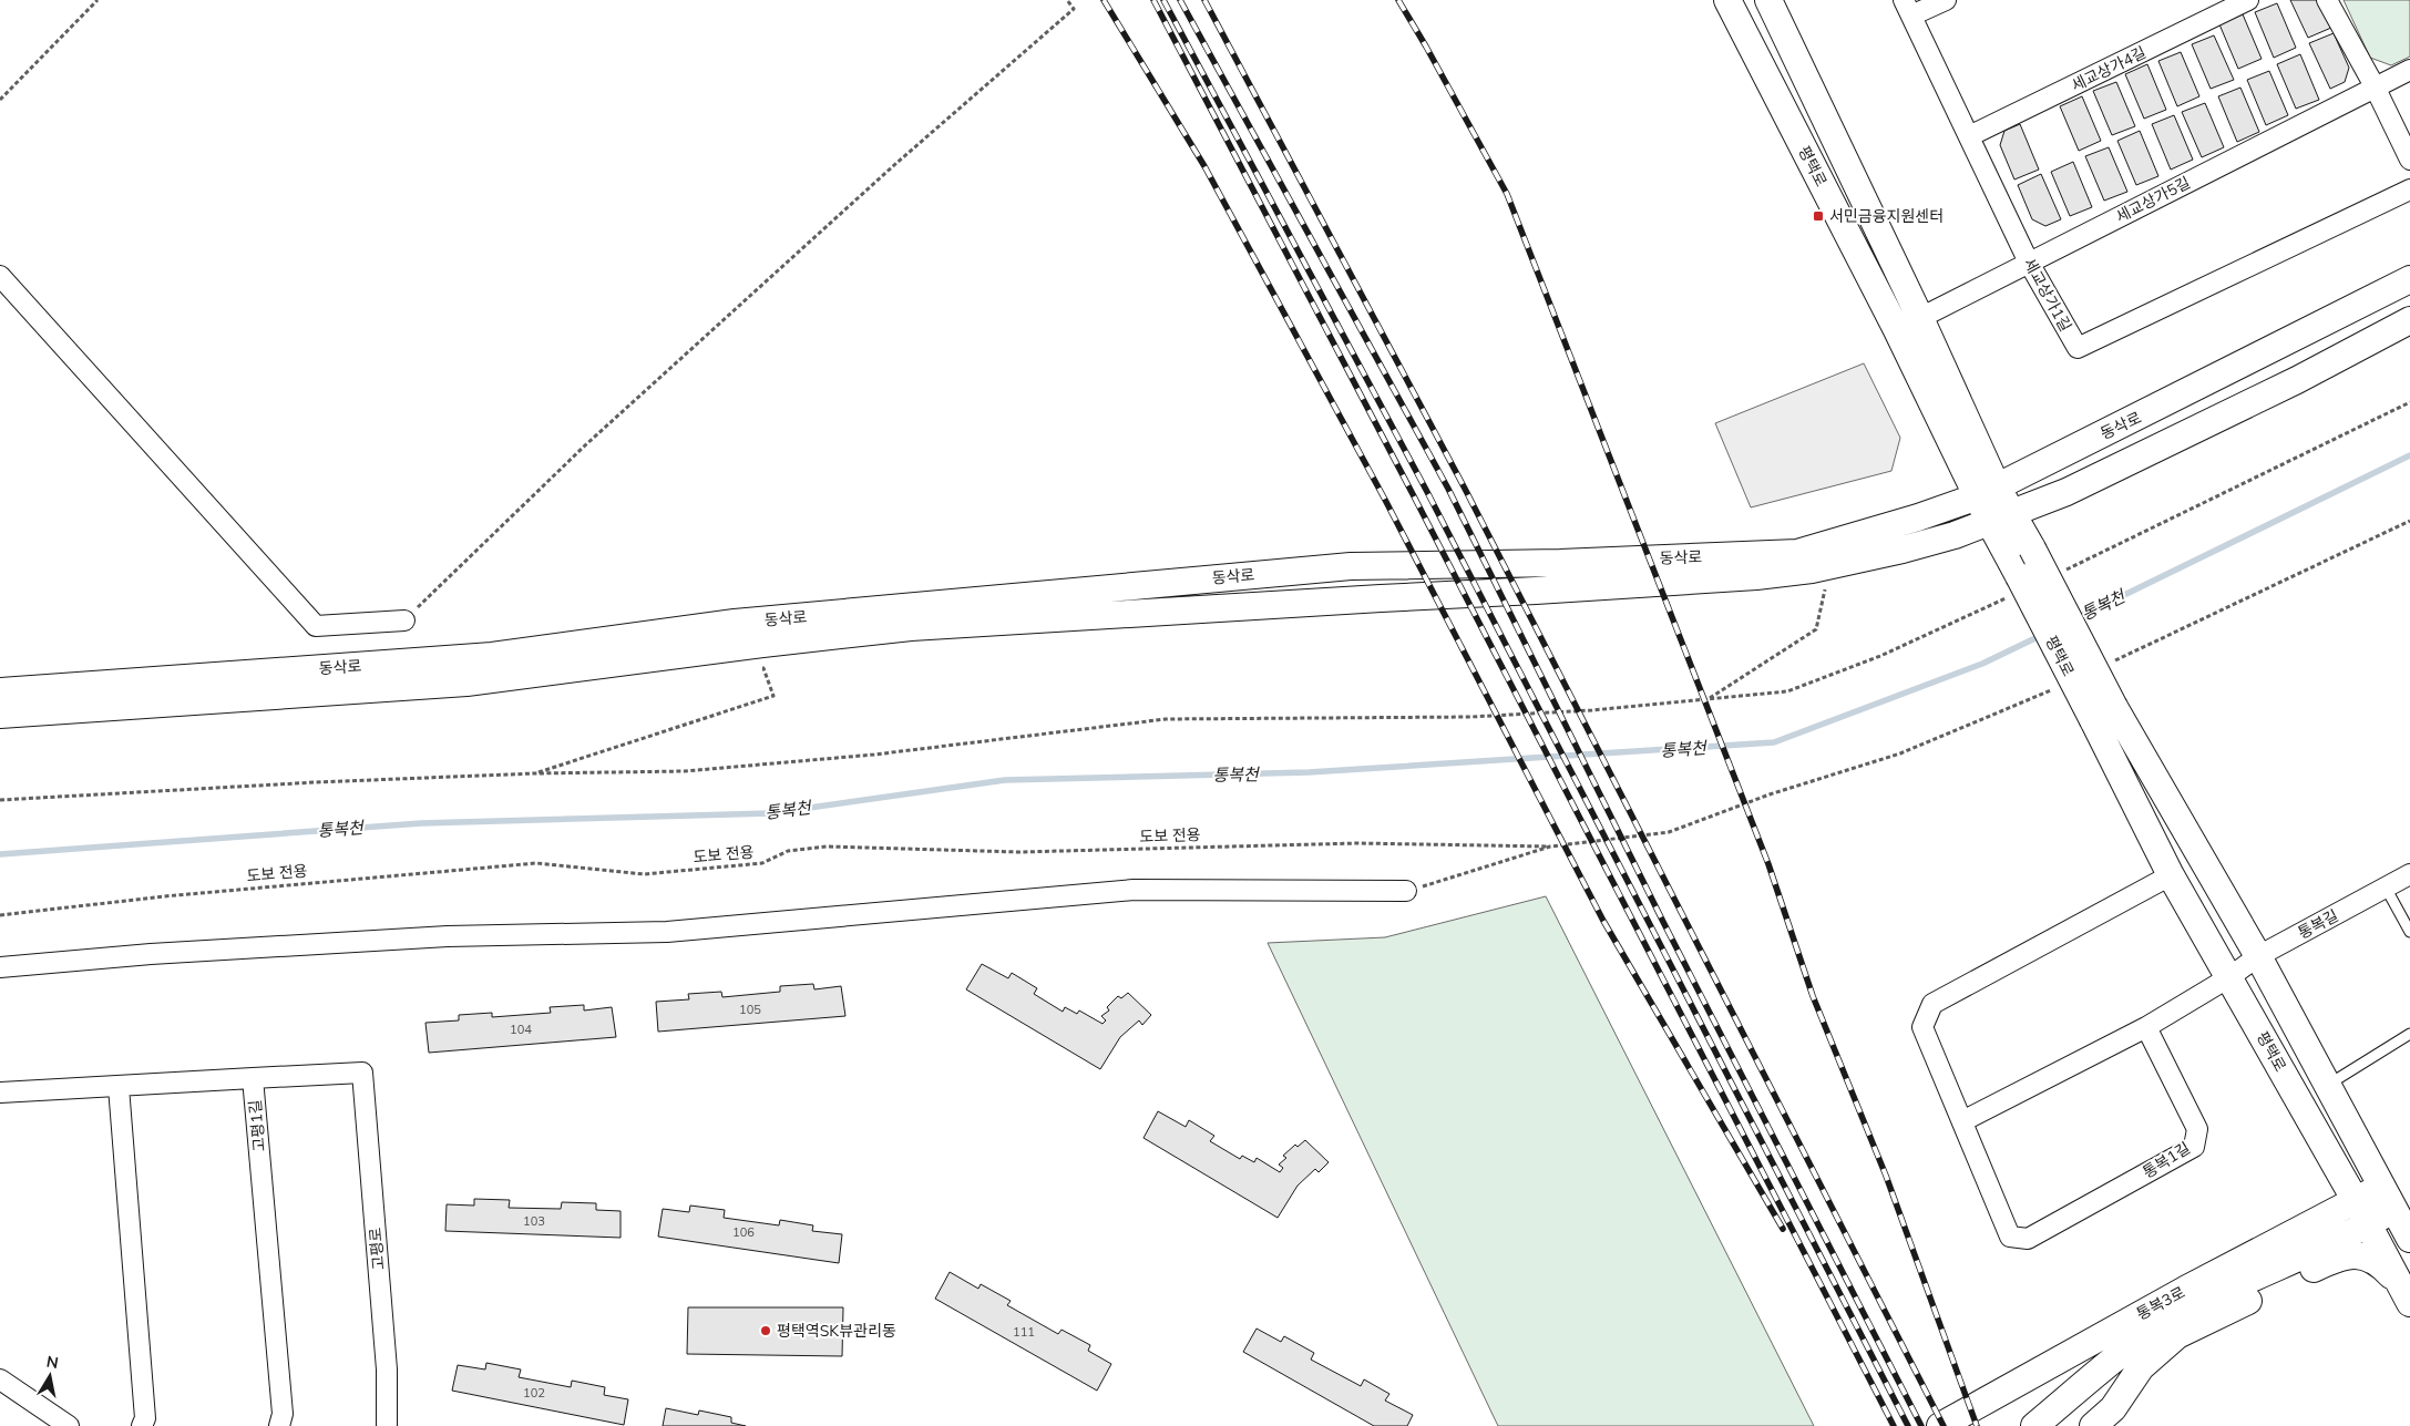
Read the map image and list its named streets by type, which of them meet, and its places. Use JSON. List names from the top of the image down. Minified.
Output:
{"streets":{"street":["세교상가4길","평택로","세교상가5길","세교상가1길","동삭로","통복길","고평1길","통복1길","고평로","통복3로"],"path":["도보 전용"]},"crossings":[["세교상가4길","세교상가1길"],["평택로","세교상가5길"],["평택로","동삭로"],["평택로","통복길"],["평택로","통복1길"],["평택로","통복3로"],["세교상가5길","세교상가1길"],["통복길","통복1길"],["고평1길","고평로"]],"water":["통복천"],"places":{"transit":["서민금융지원센터"],"other":["평택역SK뷰관리동"]},"house_numbers":["105","104","103","106","111","102"],"north":"top"}
